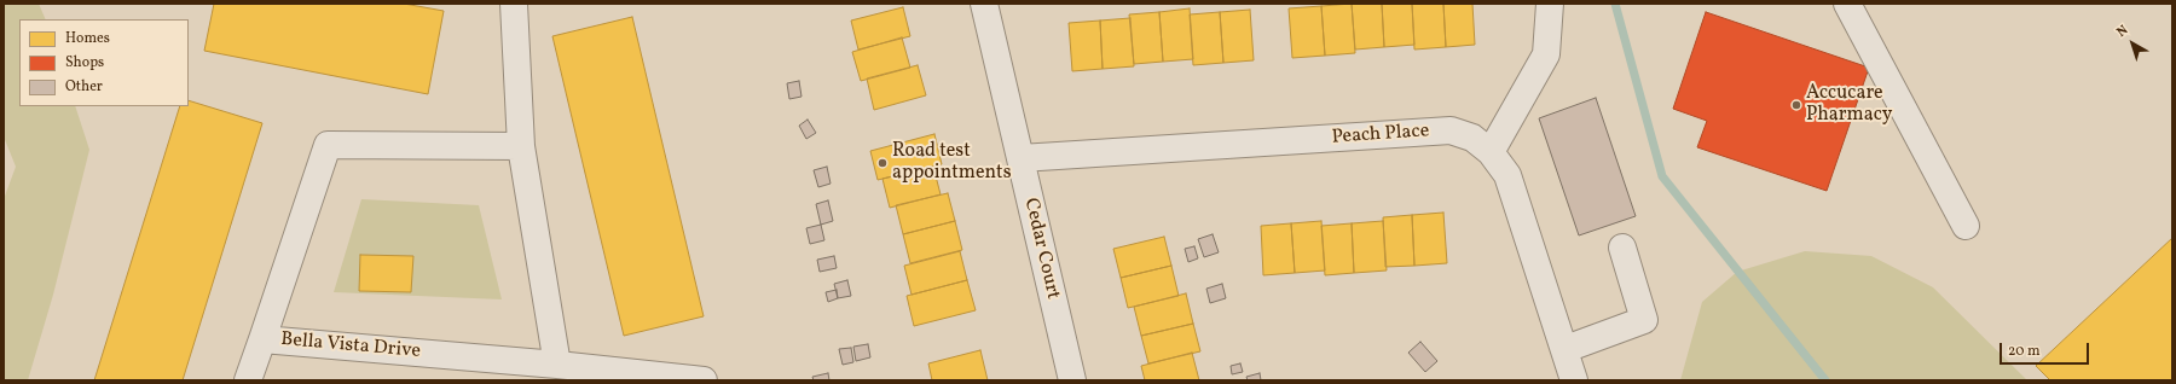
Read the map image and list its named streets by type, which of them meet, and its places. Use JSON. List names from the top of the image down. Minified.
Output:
{"streets":{"street":["Peach Place","Cedar Court","Bella Vista Drive"]},"crossings":[["Peach Place","Cedar Court"]],"places":["Accucare Pharmacy","Road test appointments"],"legend":["Homes","Shops","Other"],"scale_bar":"20 m","north":"top left"}
